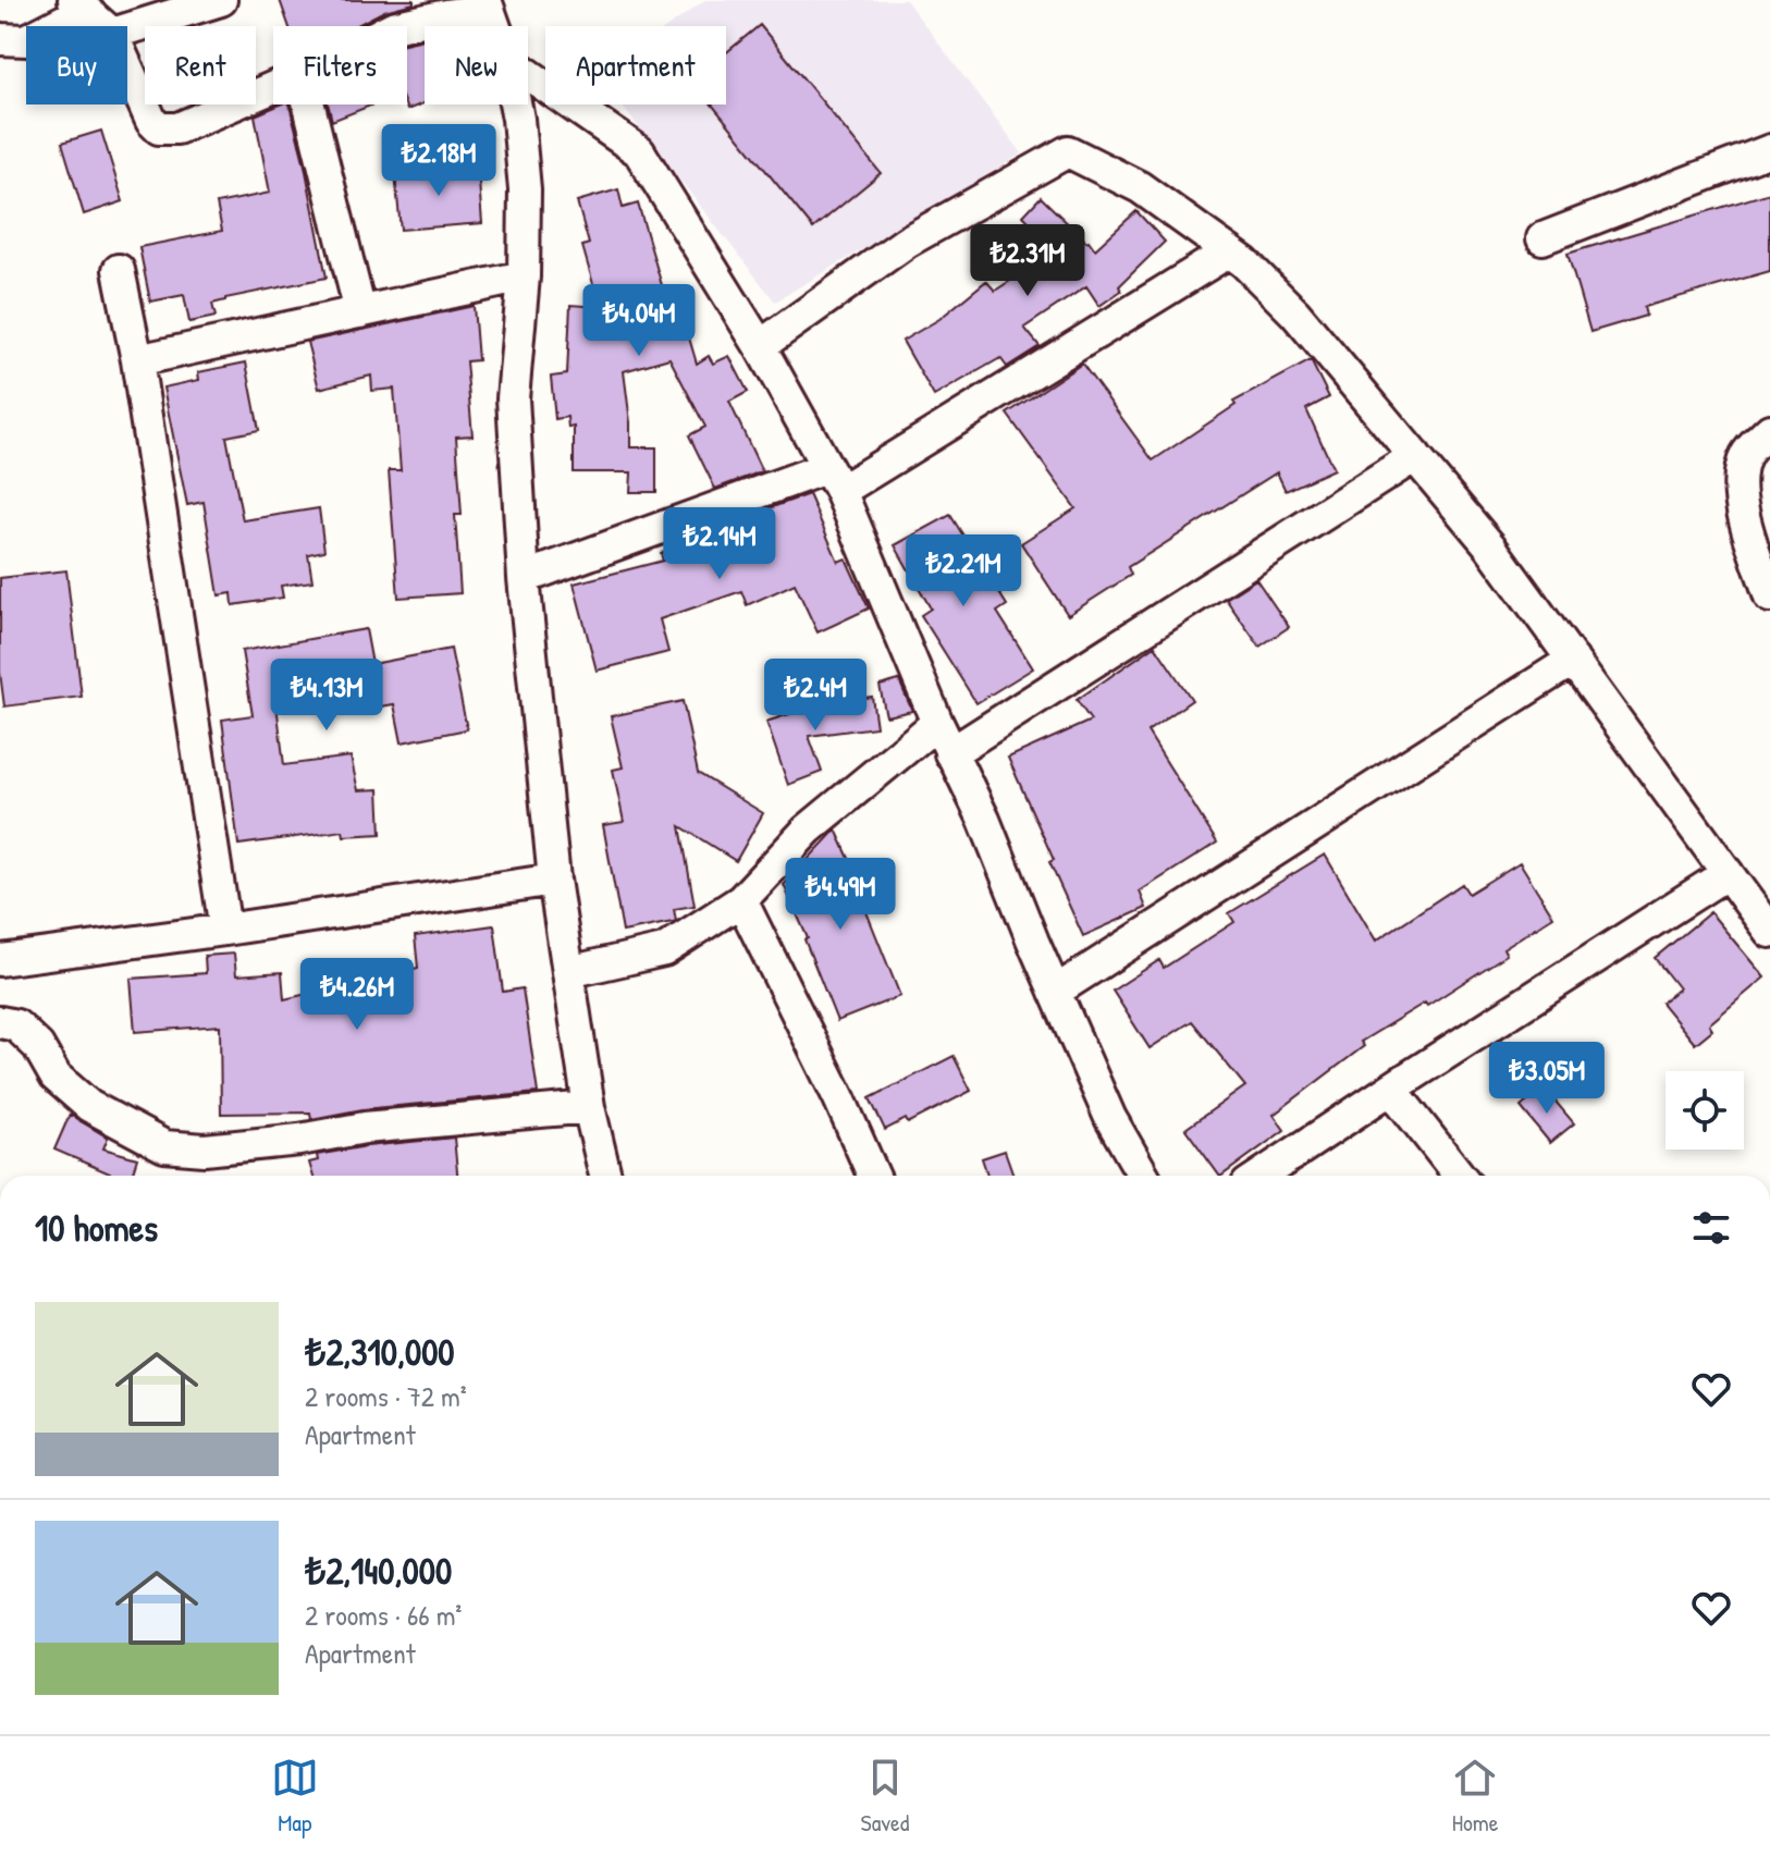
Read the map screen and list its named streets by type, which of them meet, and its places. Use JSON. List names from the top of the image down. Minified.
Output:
{"page":{"chip":["Buy","Rent","Filters","New","Apartment"],"price":["₺2.18M","₺2.31M","₺4.04M","₺2.14M","₺2.21M","₺4.13M","₺2.4M","₺4.49M","₺4.26M","₺3.05M"],"heading":"10 homes","list":[{"name":"₺2,310,000","note":"2 rooms · 72 m² · Apartment"},{"name":"₺2,140,000","note":"2 rooms · 66 m² · Apartment"}],"tabs":["Map","Saved","Home"]}}
